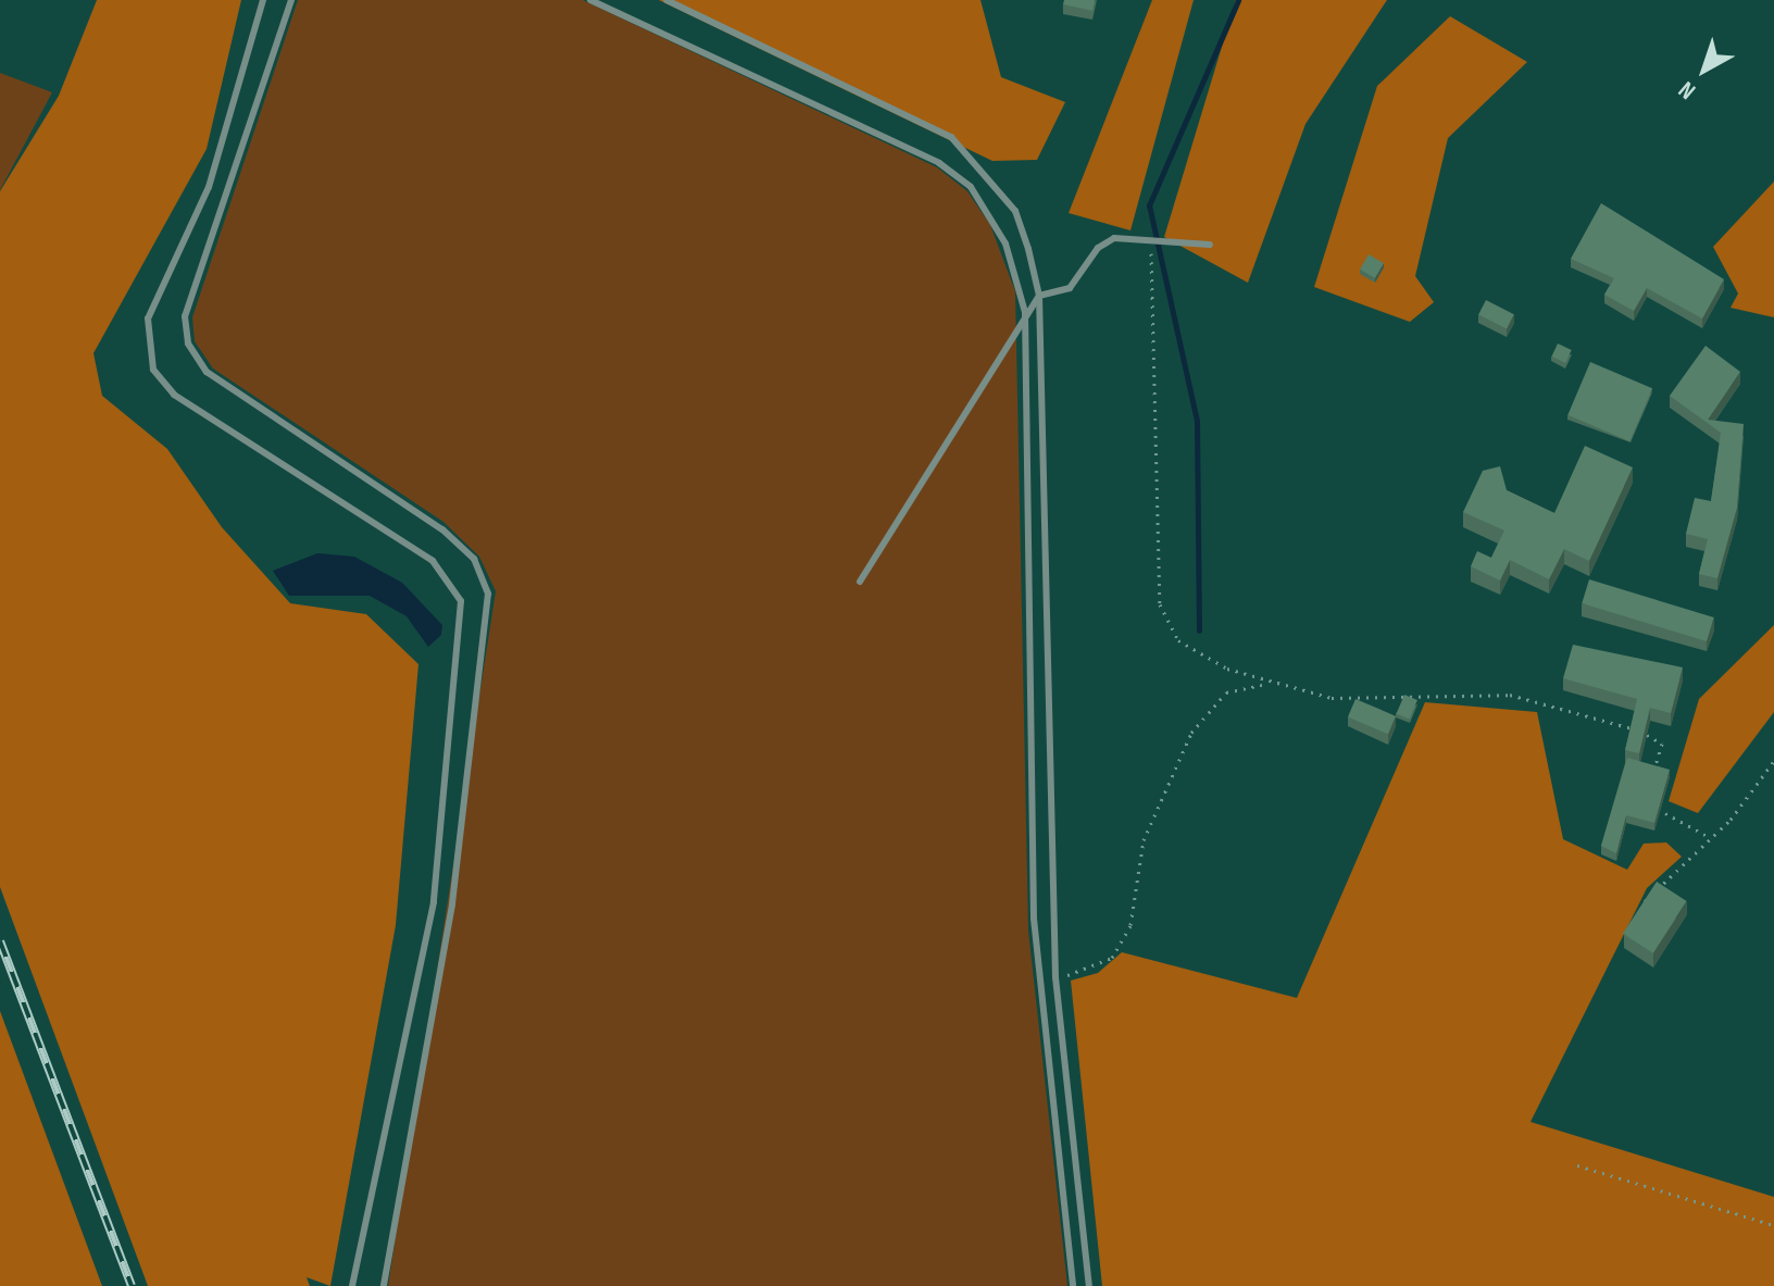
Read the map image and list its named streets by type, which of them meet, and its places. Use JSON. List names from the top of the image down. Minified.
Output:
{"north":"bottom left"}
